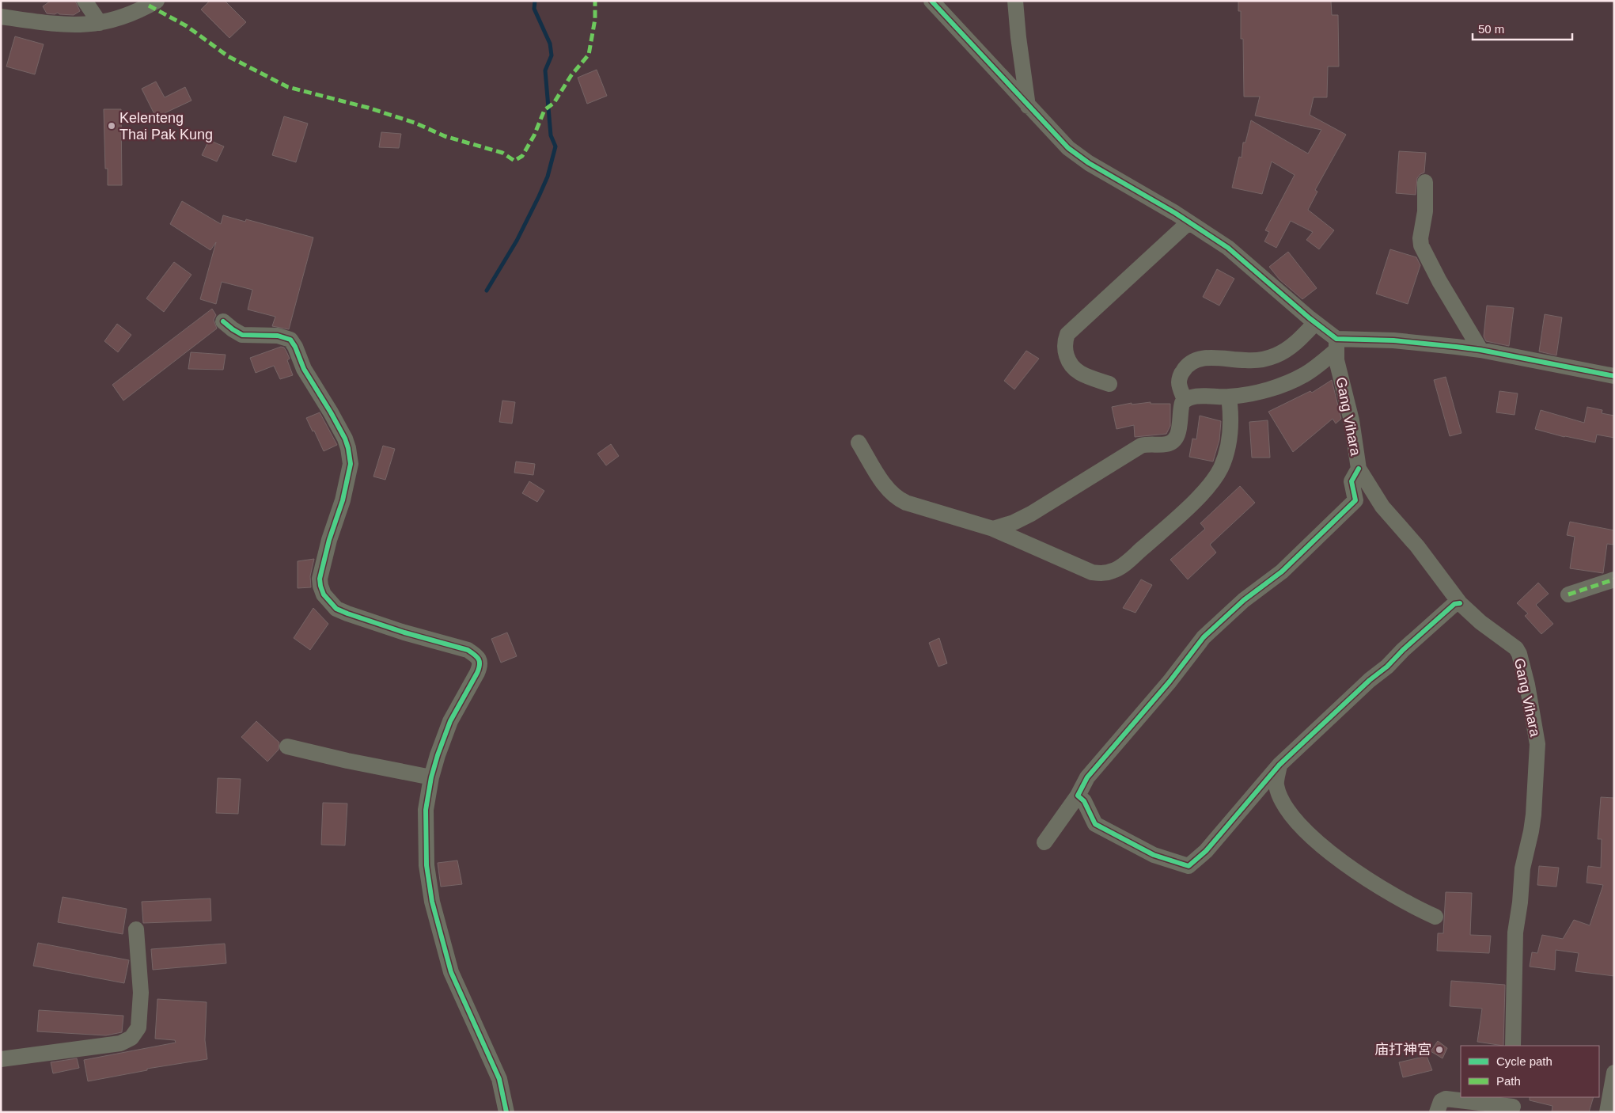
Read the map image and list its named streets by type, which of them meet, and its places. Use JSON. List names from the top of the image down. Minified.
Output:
{"streets":{"street":["Gang Vihara"]},"places":["Kelenteng Thai Pak Kung","庙打神宮"],"legend":["Cycle path","Path"],"scale_bar":"50 m"}
